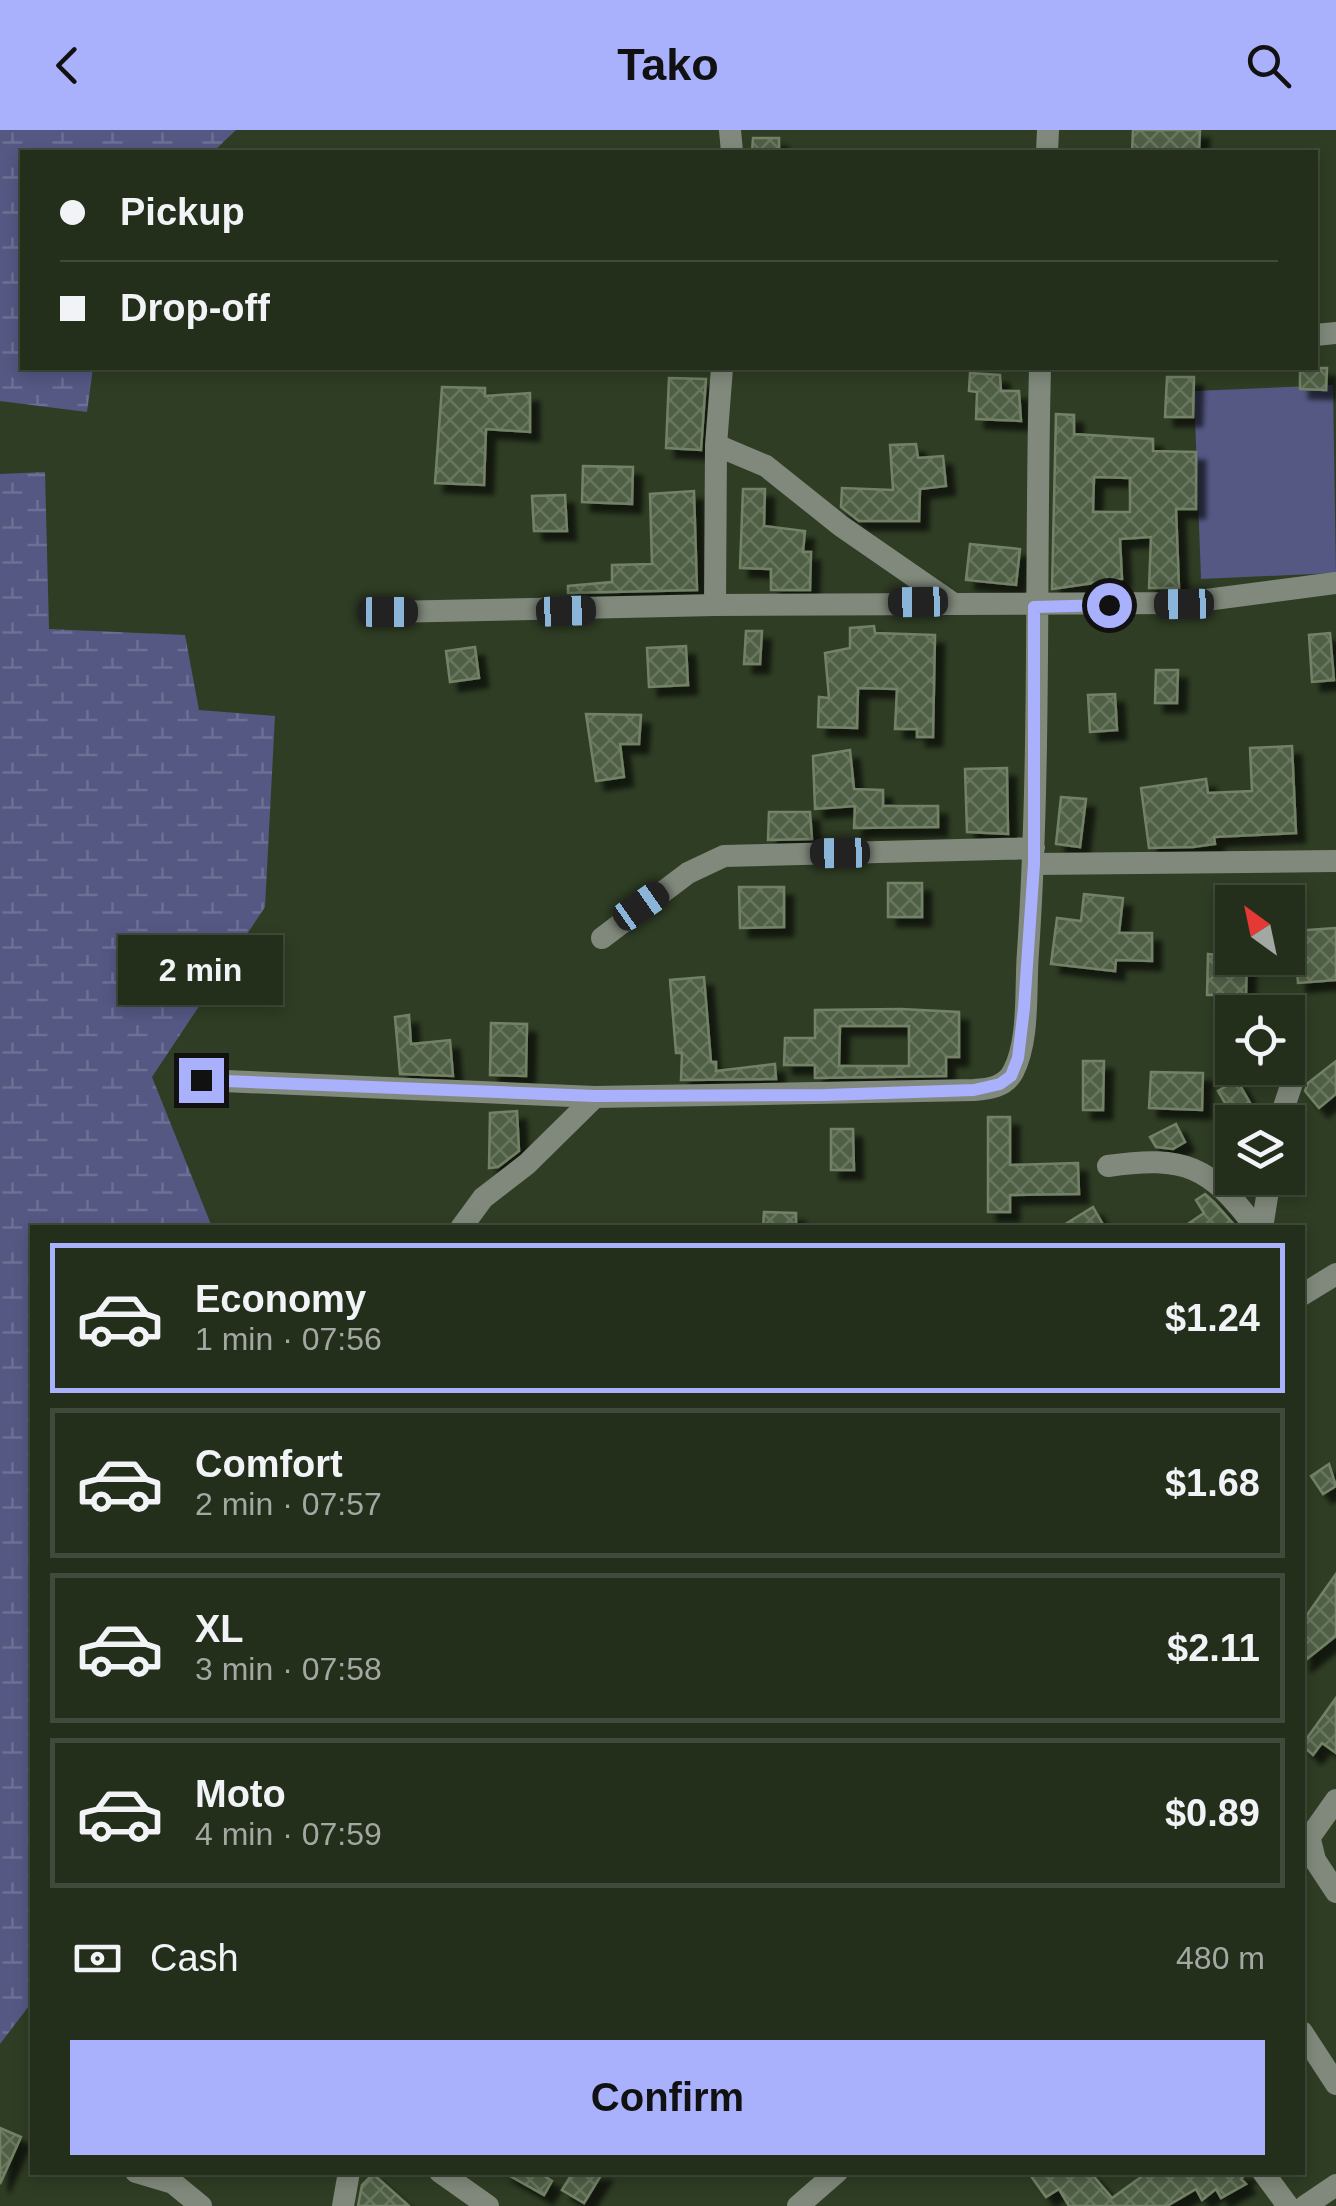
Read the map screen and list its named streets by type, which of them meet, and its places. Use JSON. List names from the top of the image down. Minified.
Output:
{"north":"top left","page":{"header":"Tako","banner":["Pickup","Drop-off"],"bubble":"2 min","list":[{"name":"Economy","note":"1 min · 07:56","value":"$1.24"},{"name":"Comfort","note":"2 min · 07:57","value":"$1.68"},{"name":"XL","note":"3 min · 07:58","value":"$2.11"},{"name":"Moto","note":"4 min · 07:59","value":"$0.89"}],"pay":["Cash","480 m"],"buttons":"Confirm"}}
